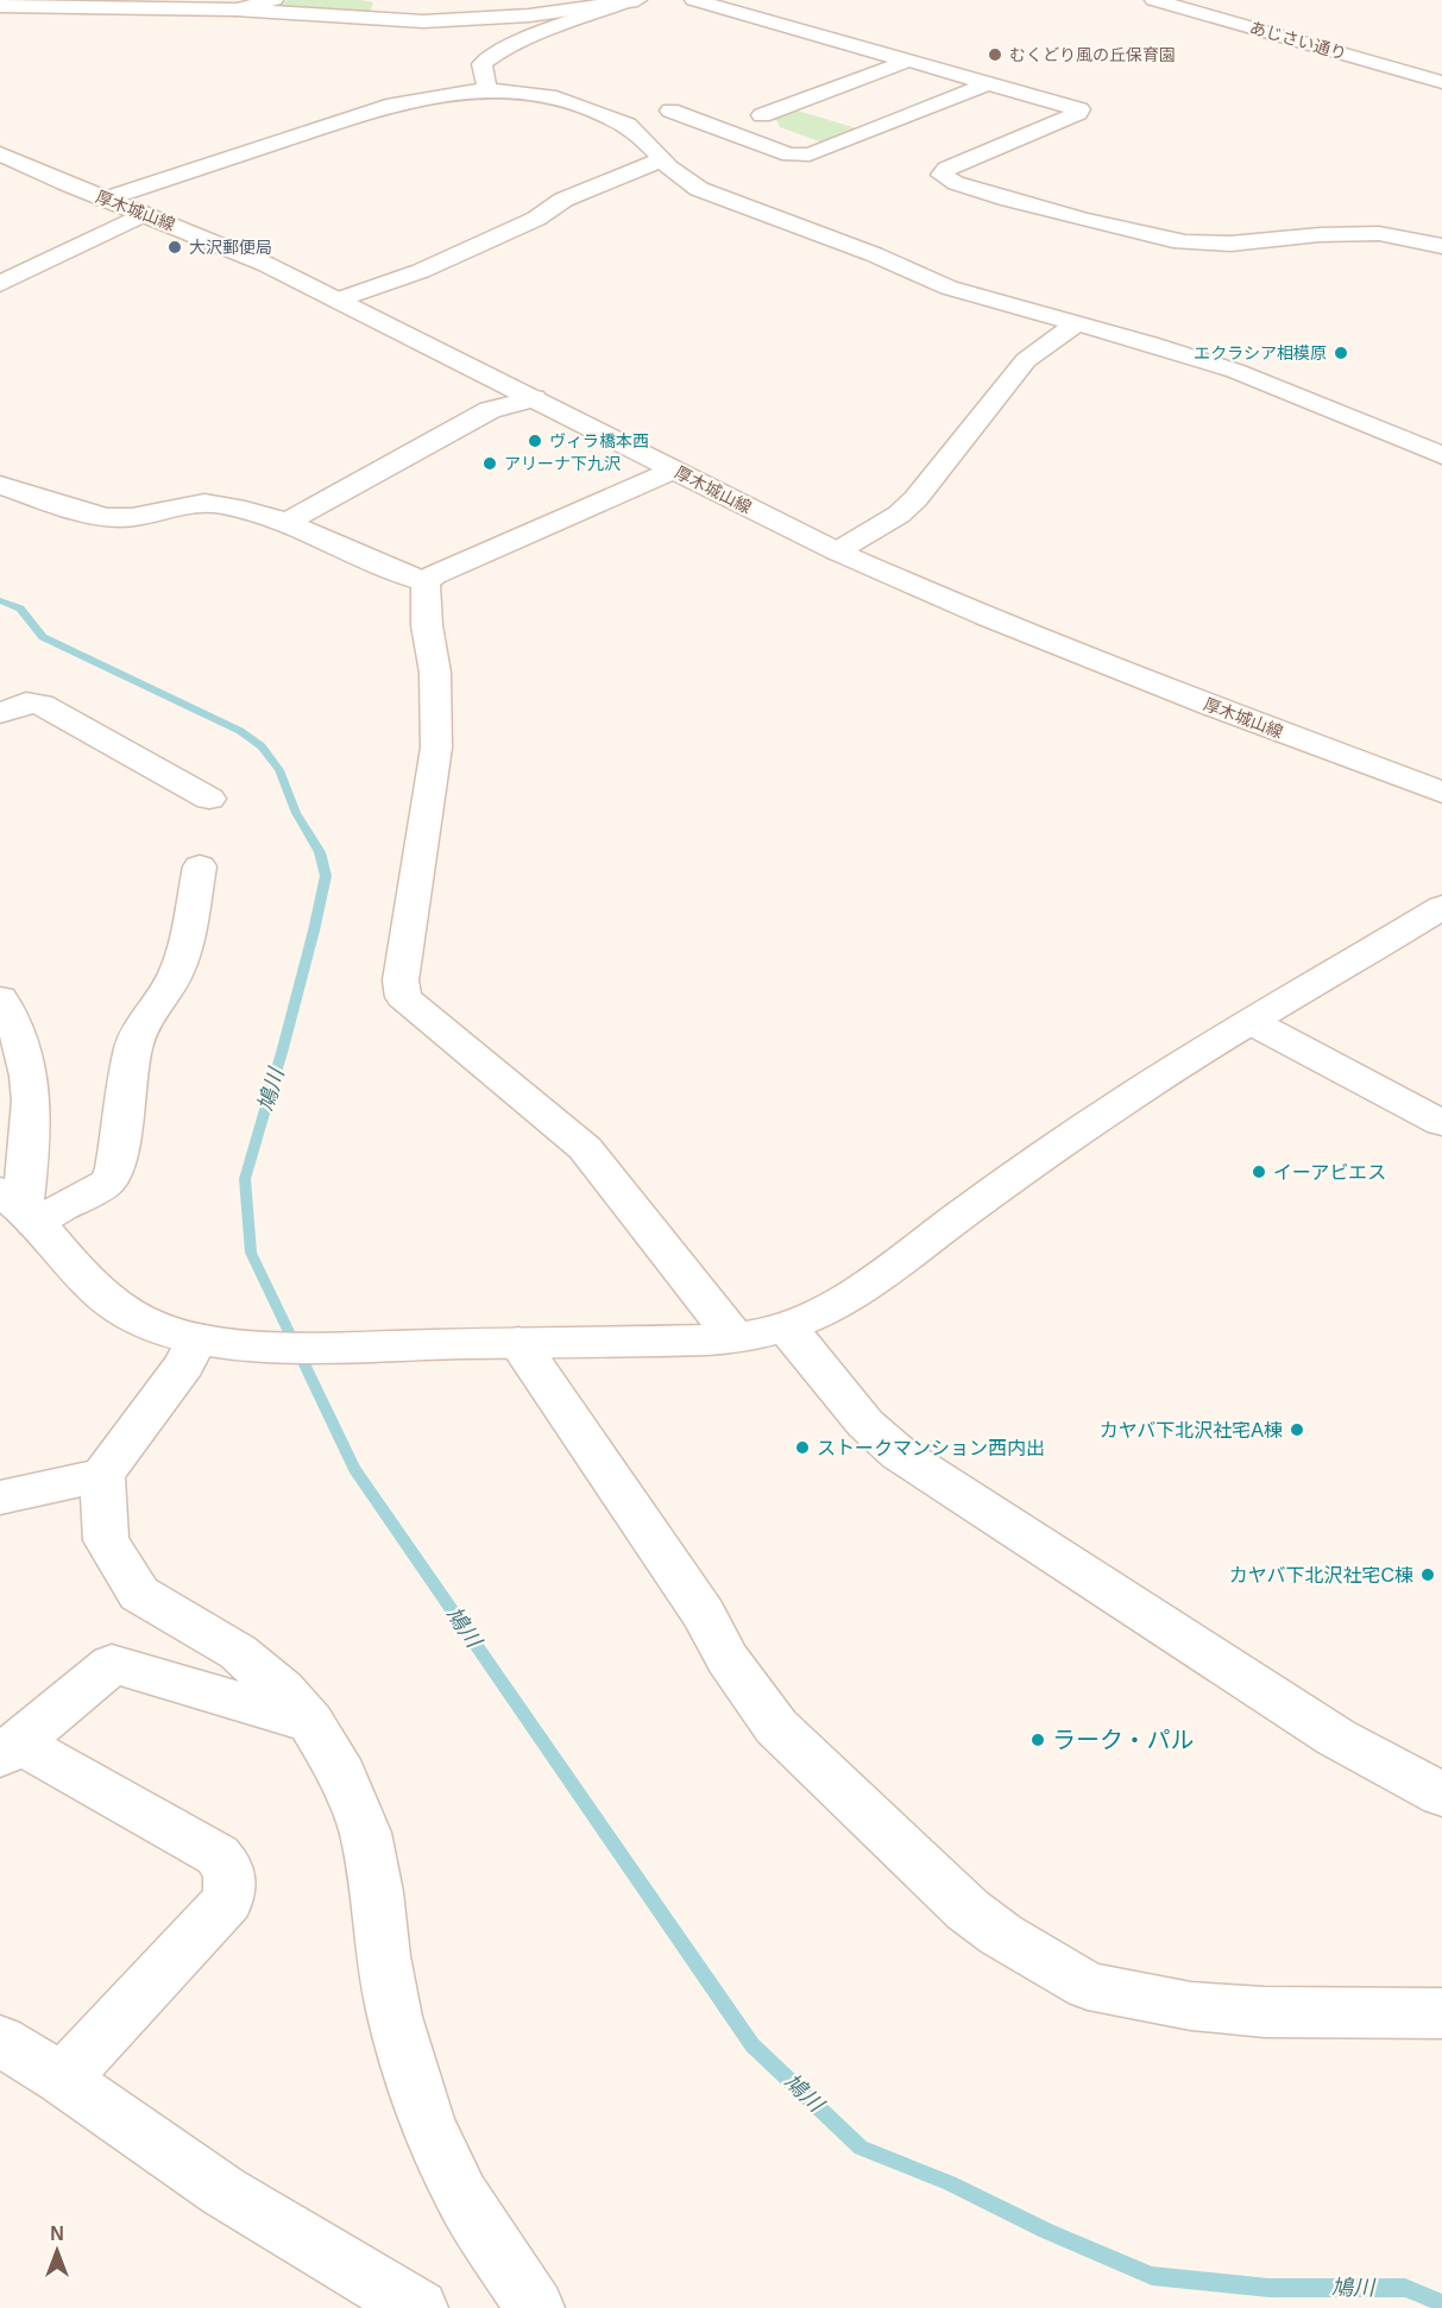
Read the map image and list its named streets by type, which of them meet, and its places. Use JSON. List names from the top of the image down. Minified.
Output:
{"streets":{"street":["あじさい通り","厚木城山線"]},"water":["鳩川"],"places":["むくどり風の丘保育園","大沢郵便局","エクラシア相模原","ヴィラ橋本西","アリーナ下九沢","イーアビエス","カヤバ下北沢社宅A棟","ストークマンション西内出","カヤバ下北沢社宅C棟","ラーク・パル"],"north":"top"}
